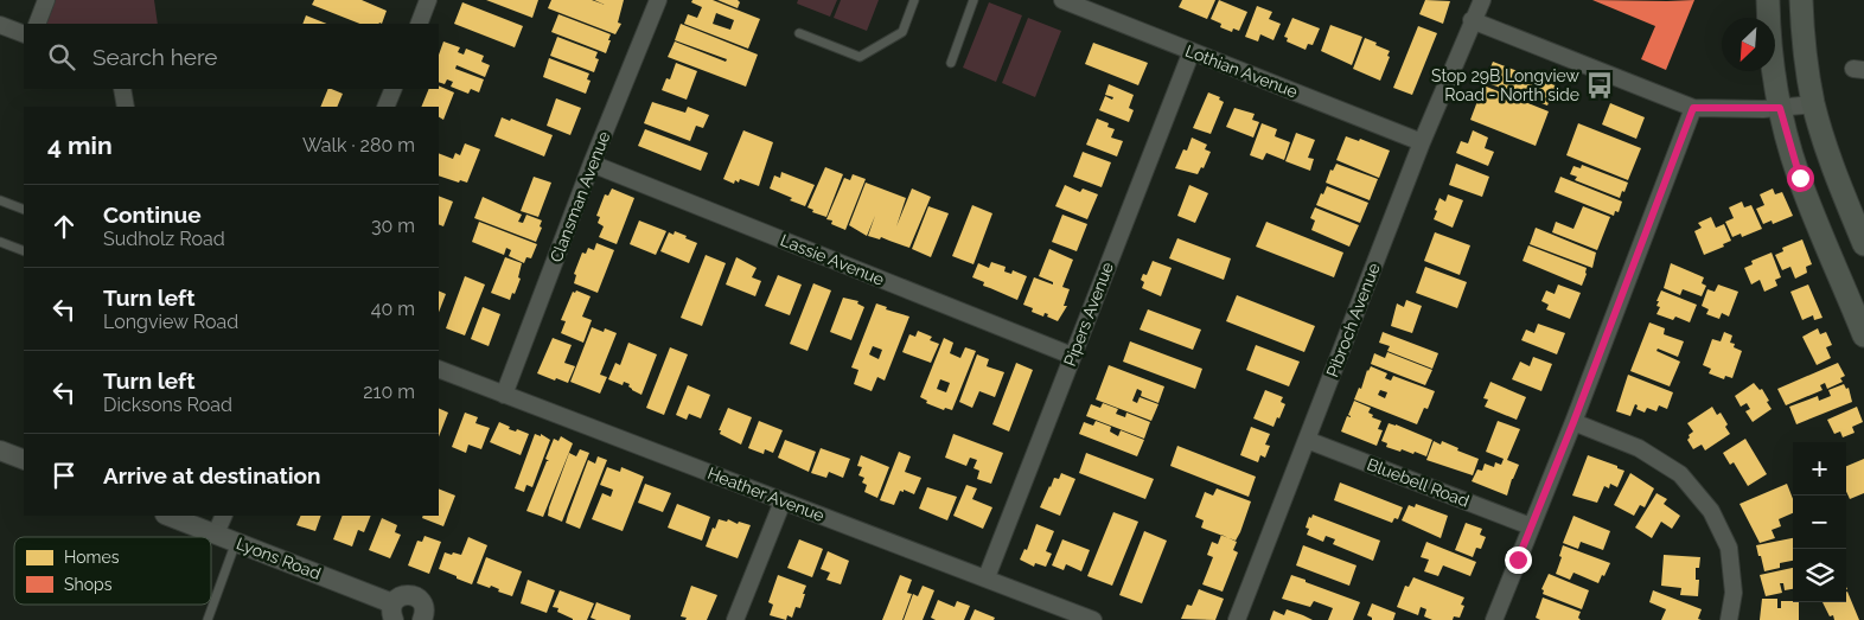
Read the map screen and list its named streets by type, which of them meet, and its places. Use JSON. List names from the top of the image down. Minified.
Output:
{"streets":{"street":["Lothian Avenue","Clansman Avenue","Lassie Avenue","Pipers Avenue","Pibroch Avenue","Bluebell Road","Heather Avenue","Lyons Road"]},"crossings":[["Lothian Avenue","Pipers Avenue"],["Lothian Avenue","Pibroch Avenue"],["Clansman Avenue","Lassie Avenue"],["Clansman Avenue","Heather Avenue"],["Lassie Avenue","Pipers Avenue"],["Pipers Avenue","Heather Avenue"],["Pibroch Avenue","Bluebell Road"]],"places":{"bus stop":["Stop 29B Longview Road - North side"]},"legend":["Homes","Shops"],"north":"bottom left","page":{"search":"Search here","heading":["4 min","Walk · 280 m"],"list":[["Continue","Sudholz Road","30 m"],["Turn left","Longview Road","40 m"],["Turn left","Dicksons Road","210 m"],"Arrive at destination"],"map_buttons":["+","−"]}}
